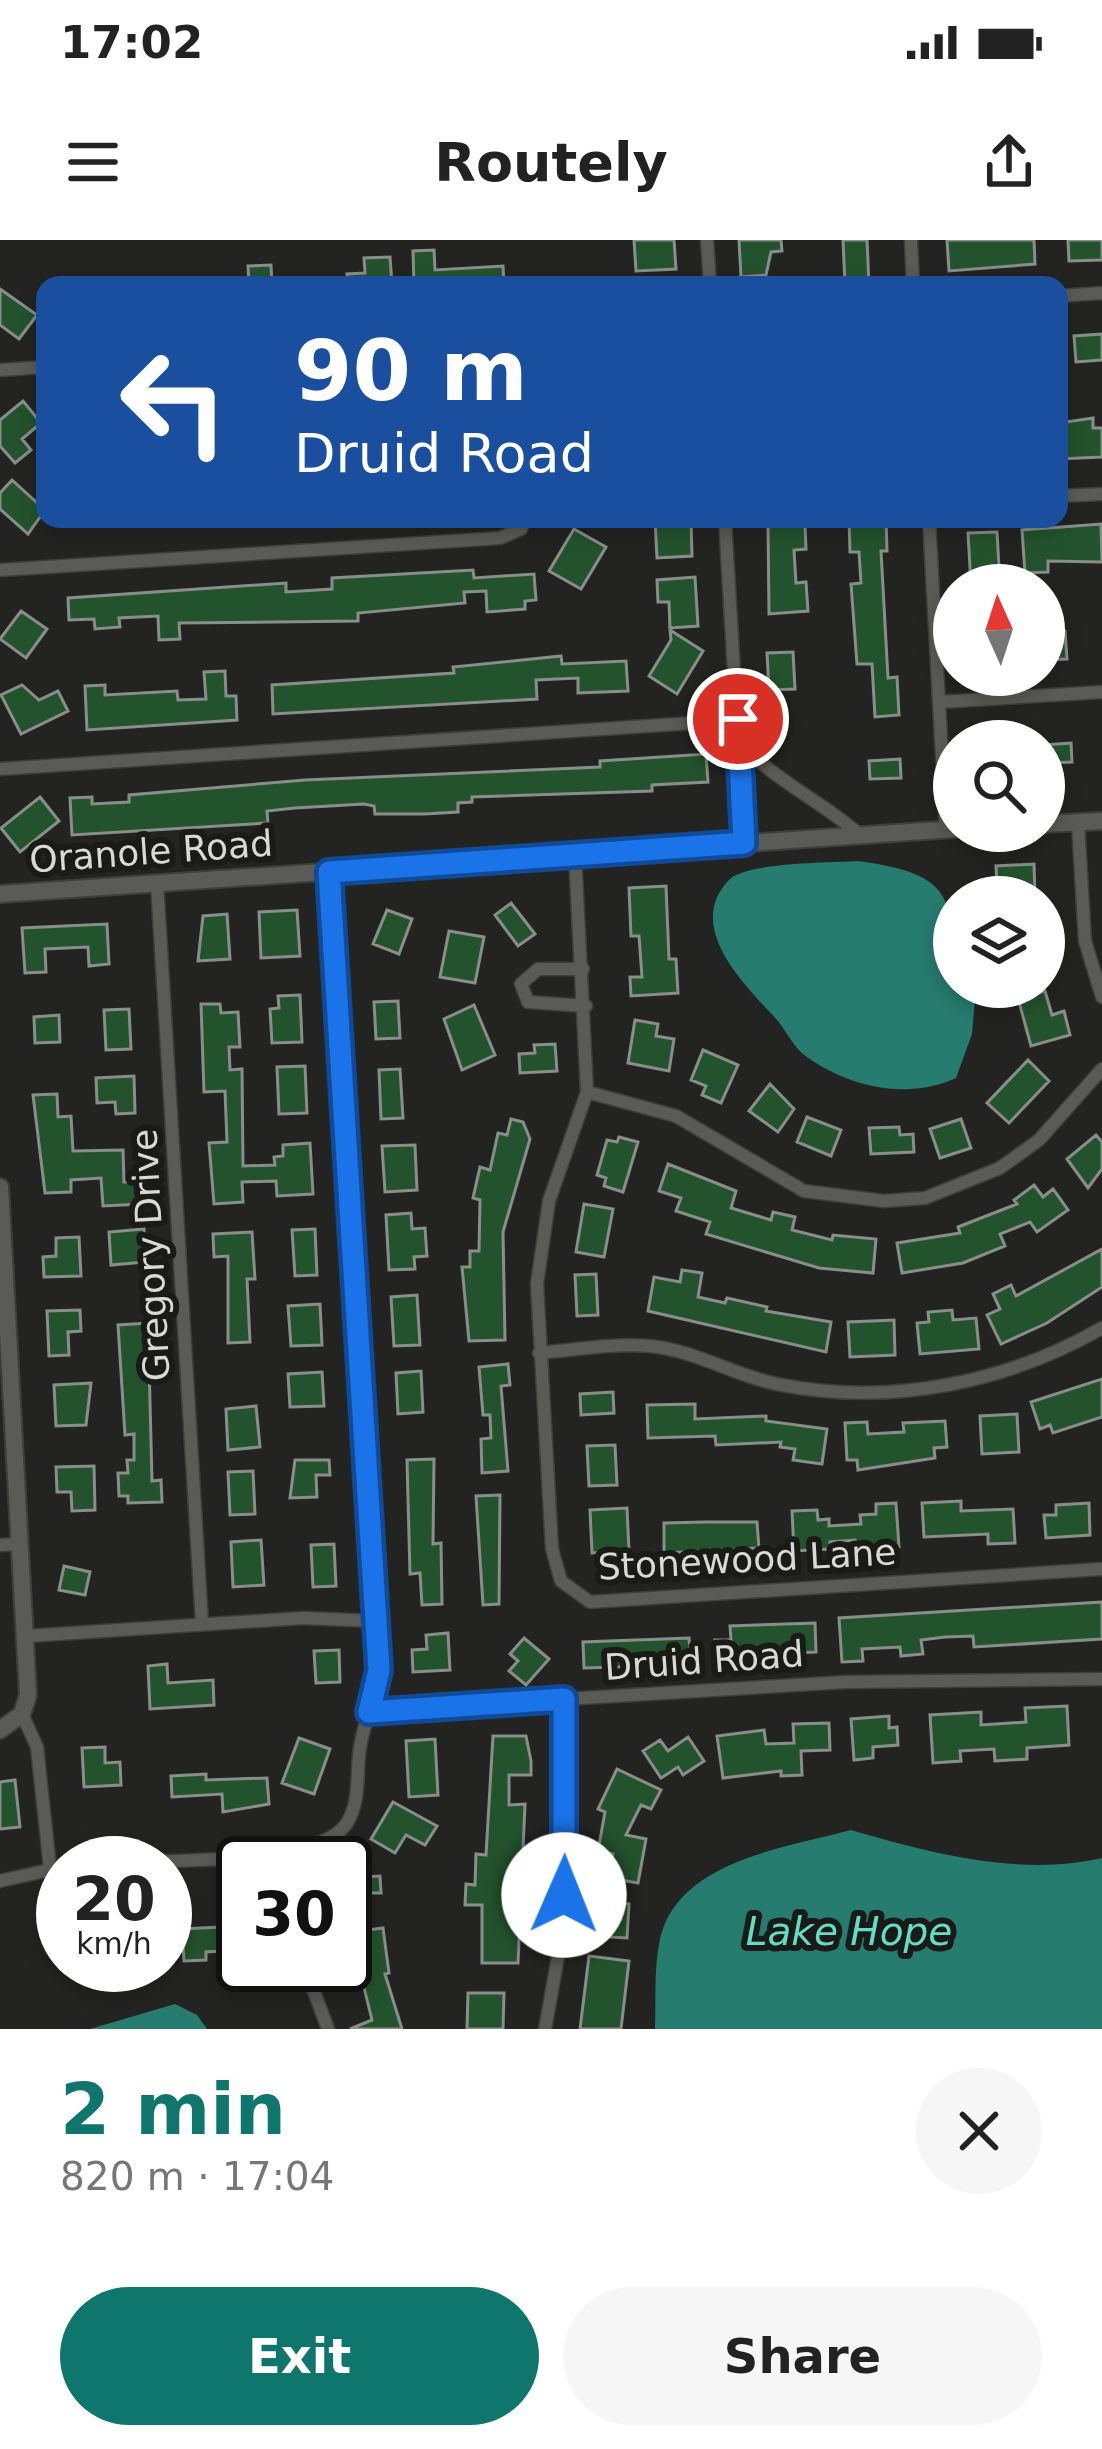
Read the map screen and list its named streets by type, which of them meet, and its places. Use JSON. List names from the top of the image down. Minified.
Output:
{"streets":{"street":["Oranole Road","Gregory Drive","Stonewood Lane","Druid Road"]},"crossings":[["Oranole Road","Gregory Drive"],["Oranole Road","Stonewood Lane"]],"water":["Lake Hope"],"north":"top","page":{"status":"17:02","header":"Routely","turn":["90 m","Druid Road"],"speed":"20 km/h","limit":"30","heading":["2 min","820 m · 17:04"],"buttons":["Exit","Share"]}}
